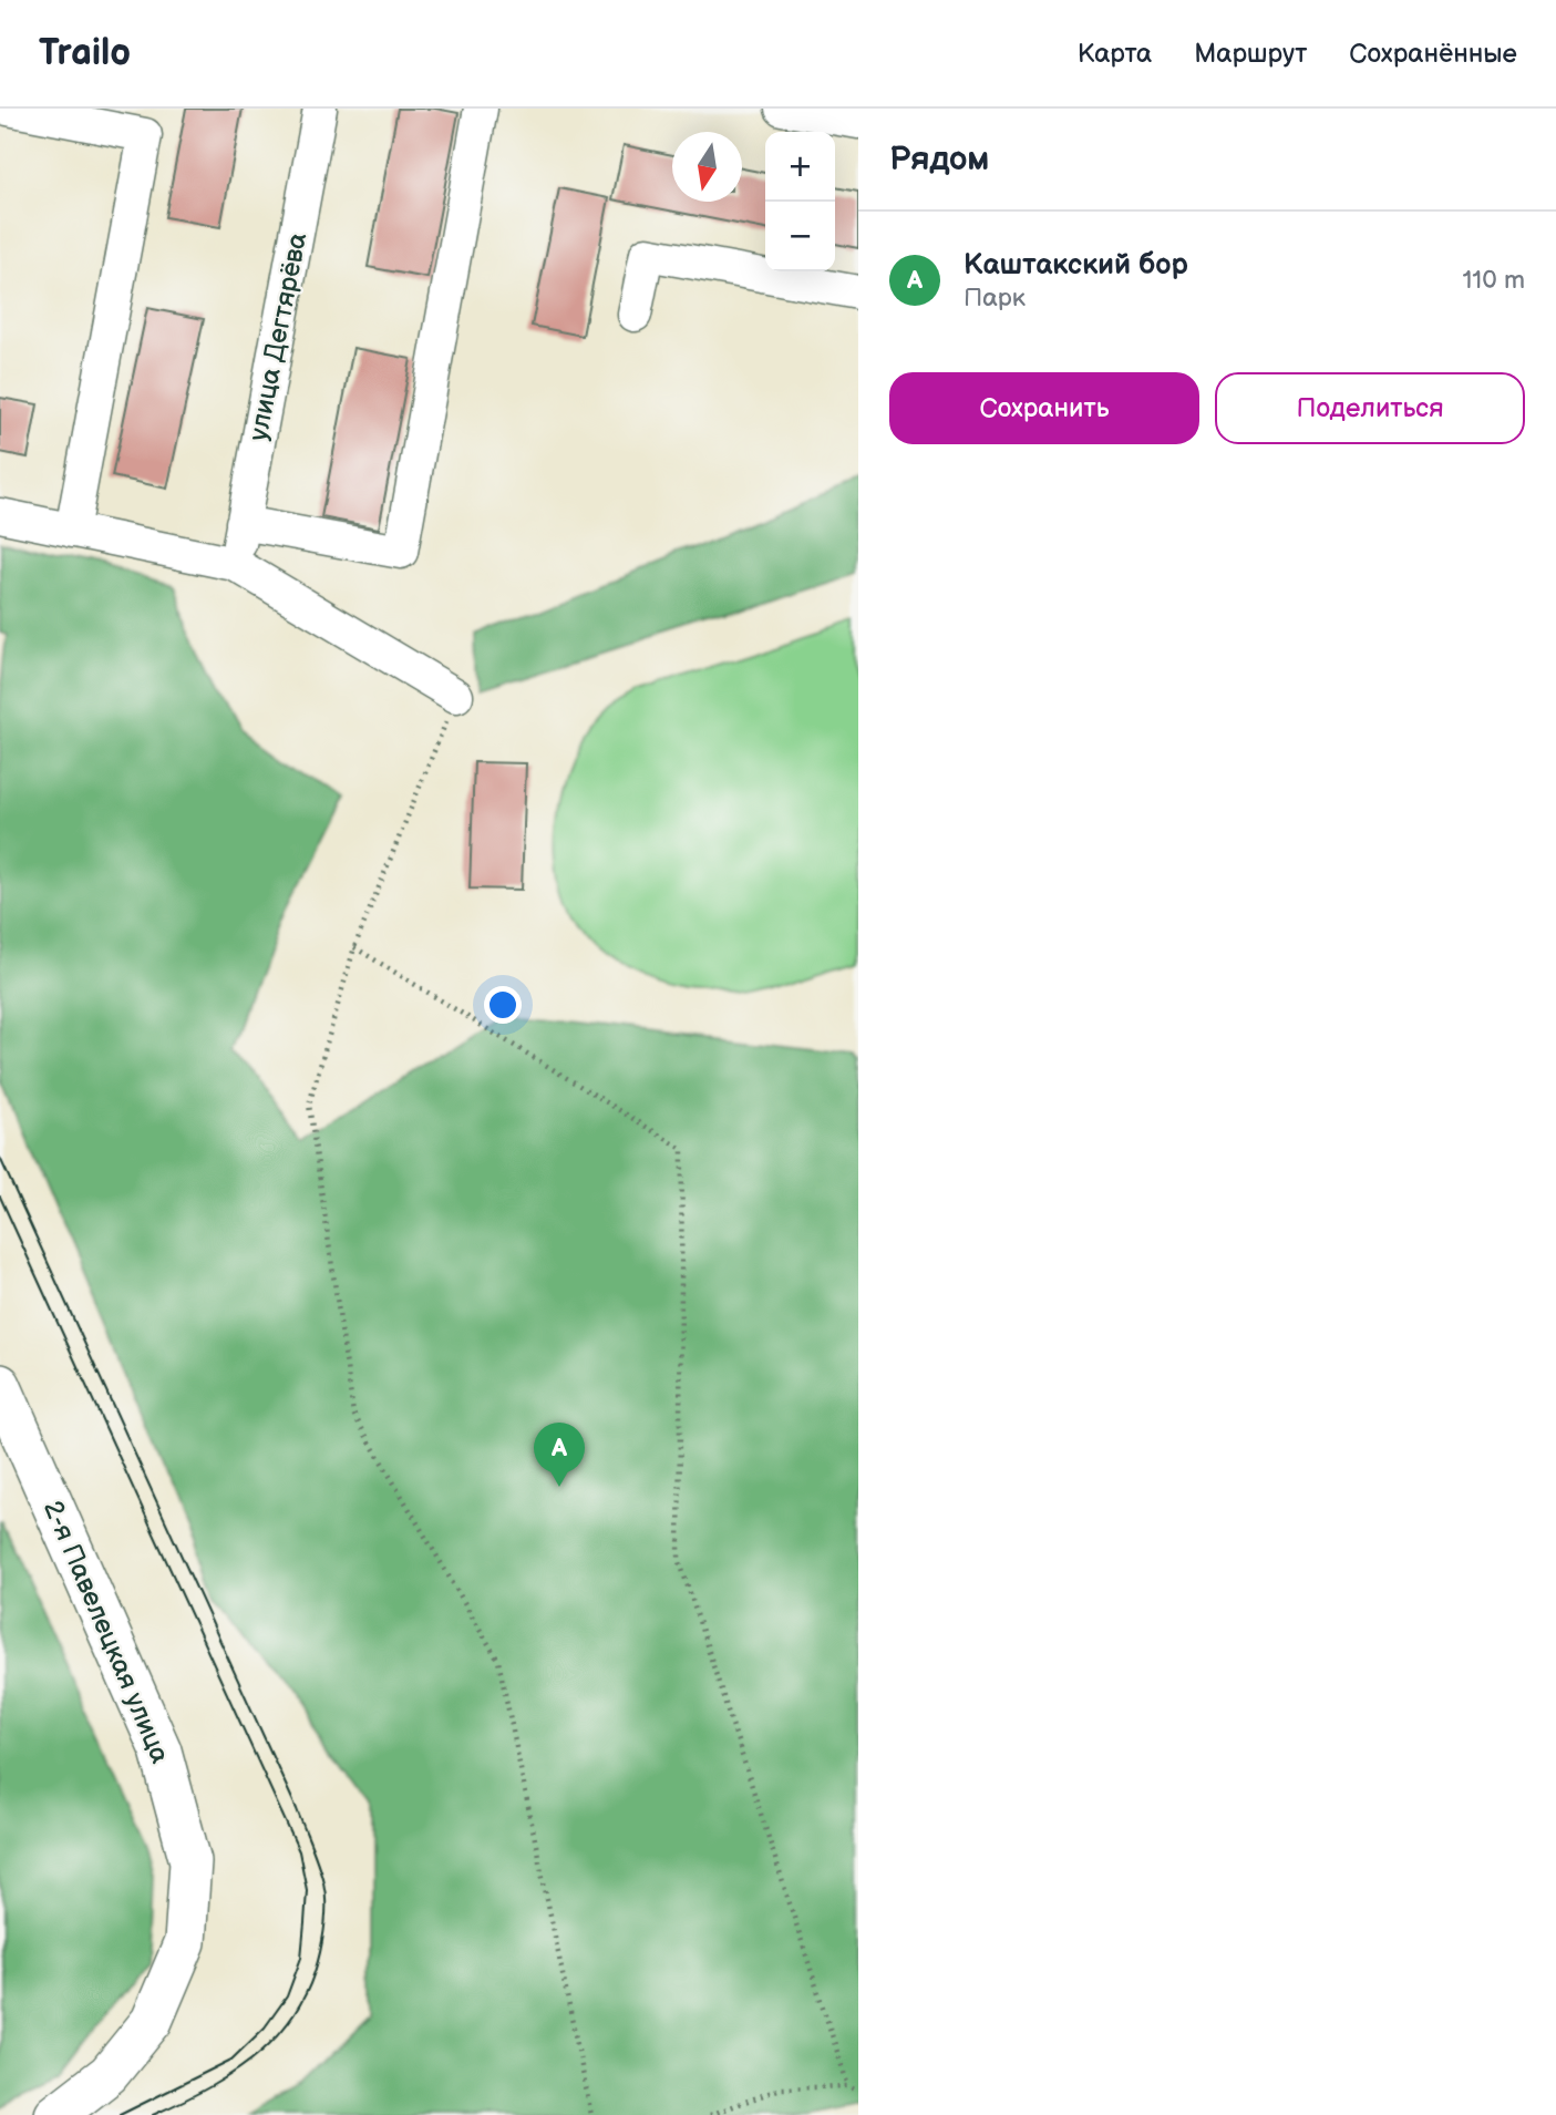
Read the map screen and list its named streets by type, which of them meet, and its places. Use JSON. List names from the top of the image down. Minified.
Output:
{"streets":{"main road":["2-я Павелецкая улица"],"street":["улица Дегтярёва"]},"north":"bottom","page":{"header":"Trailo","nav":["Карта","Маршрут","Сохранённые"],"heading":"Рядом","map_buttons":["+","−"],"list":[{"mark":"A","name":"Каштакский бор","note":"Парк","value":"110 m"}],"buttons":["Сохранить","Поделиться"],"pins":"A"}}
